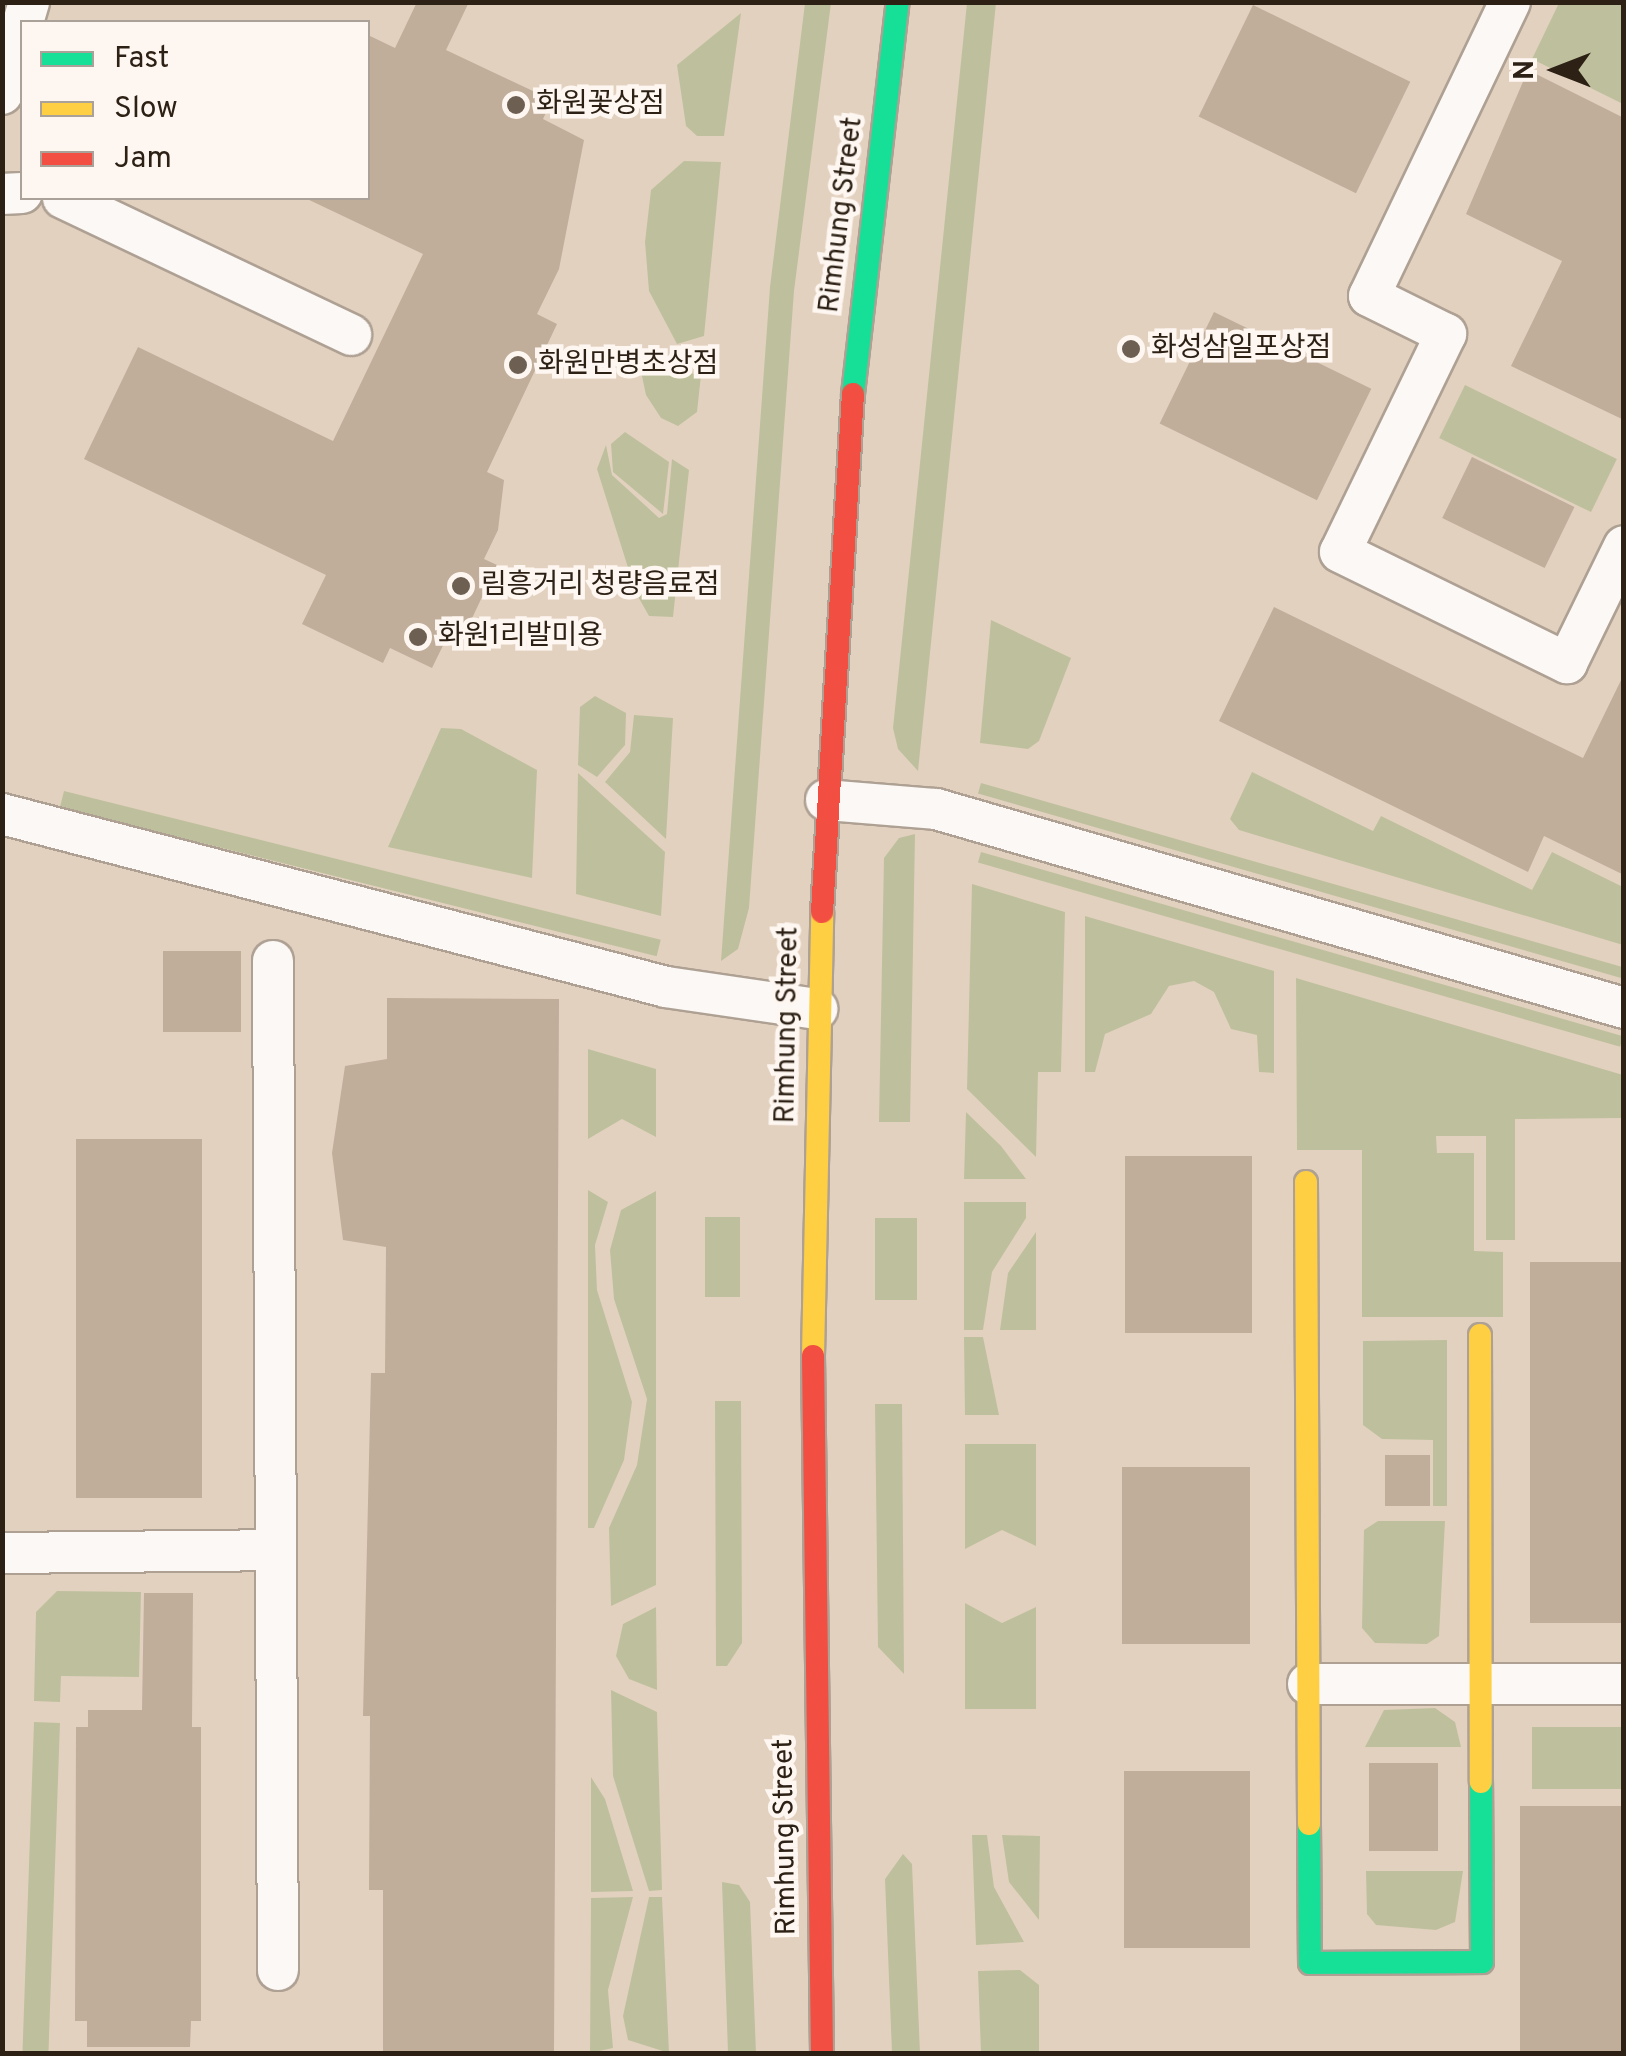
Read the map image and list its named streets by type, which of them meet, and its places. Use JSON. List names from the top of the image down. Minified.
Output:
{"streets":{"main road":["Rimhung Street"]},"places":["화원꽃상점","화성삼일포상점","화원만병초상점","림흥거리 청량음료점","화원1리발미용"],"legend":["Fast","Slow","Jam"],"north":"left"}
